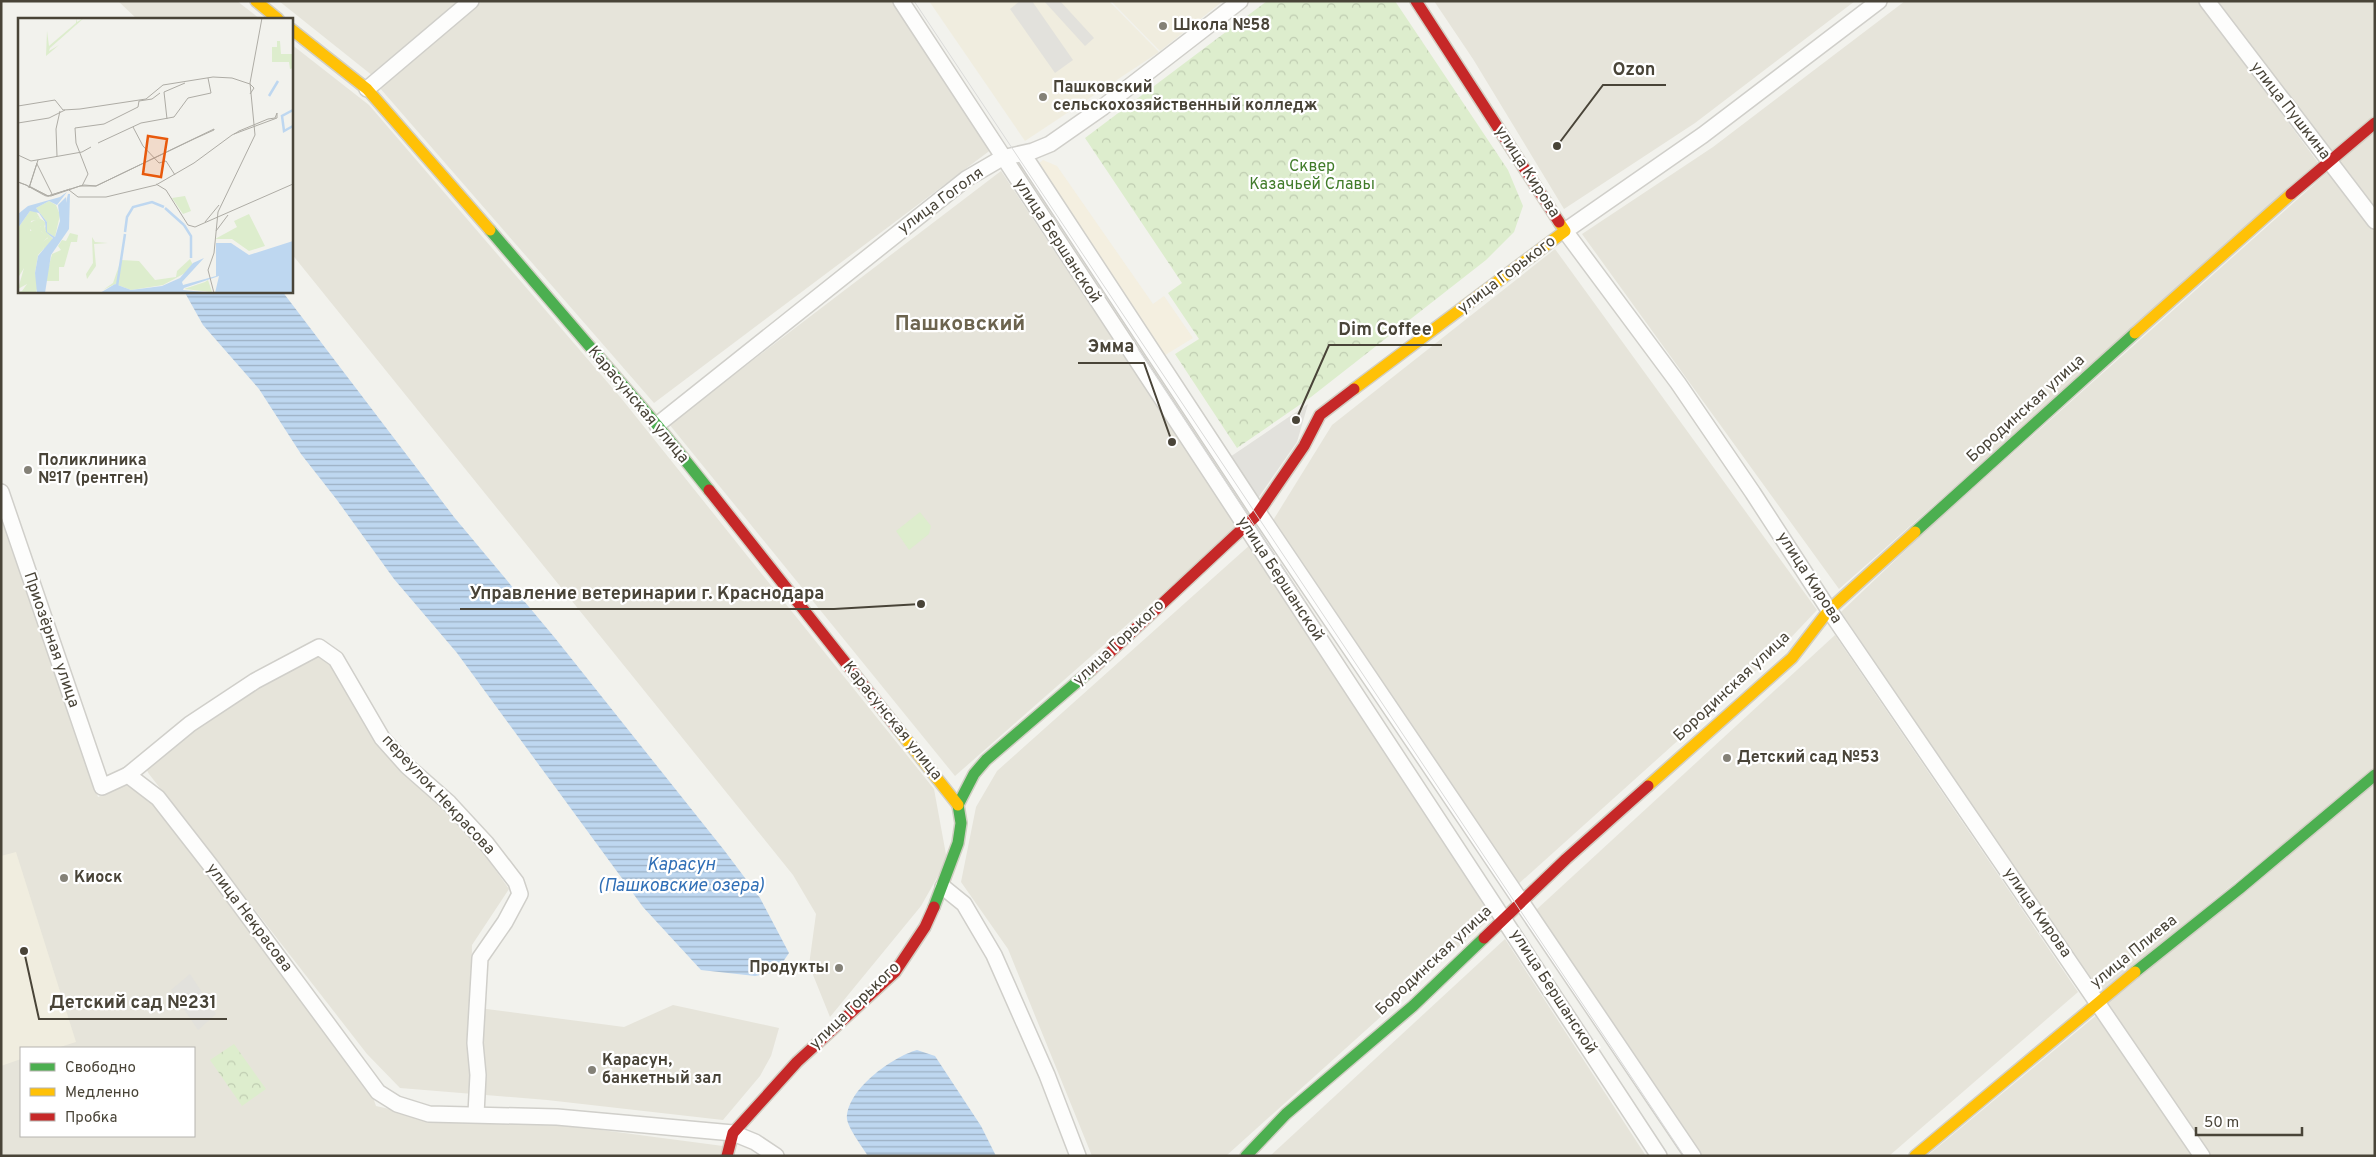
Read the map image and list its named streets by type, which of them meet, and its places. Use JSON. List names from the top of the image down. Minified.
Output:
{"streets":{"street":["улица Пушкина","улица Кирова","улица Гоголя","улица Бершанской","улица Горького","Карасунская улица","Бородинская улица","Приозёрная улица","переулок Некрасова","улица Некрасова","улица Плиева"]},"crossings":[["улица Пушкина","Бородинская улица"],["улица Кирова","улица Горького"],["улица Кирова","Бородинская улица"],["улица Кирова","улица Плиева"],["улица Гоголя","улица Бершанской"],["улица Гоголя","Карасунская улица"],["улица Бершанской","улица Горького"],["улица Бершанской","Бородинская улица"],["улица Горького","Карасунская улица"],["Приозёрная улица","переулок Некрасова"],["Приозёрная улица","улица Некрасова"],["переулок Некрасова","улица Некрасова"]],"districts":["Пашковский"],"water":["Карасун (Пашковские озера)"],"parks":["Сквер Казачьей Славы"],"places":["Школа №58","Пашковский сельскохозяйственный колледж","Ozon","Dim Coffee","Эмма","Поликлиника №17 (рентген)","Управление ветеринарии г. Краснодара","Детский сад №53","Киоск","Детский сад №231","Продукты","Карасун, банкетный зал"],"legend":["Свободно","Медленно","Пробка"],"scale_bar":"50 m"}
